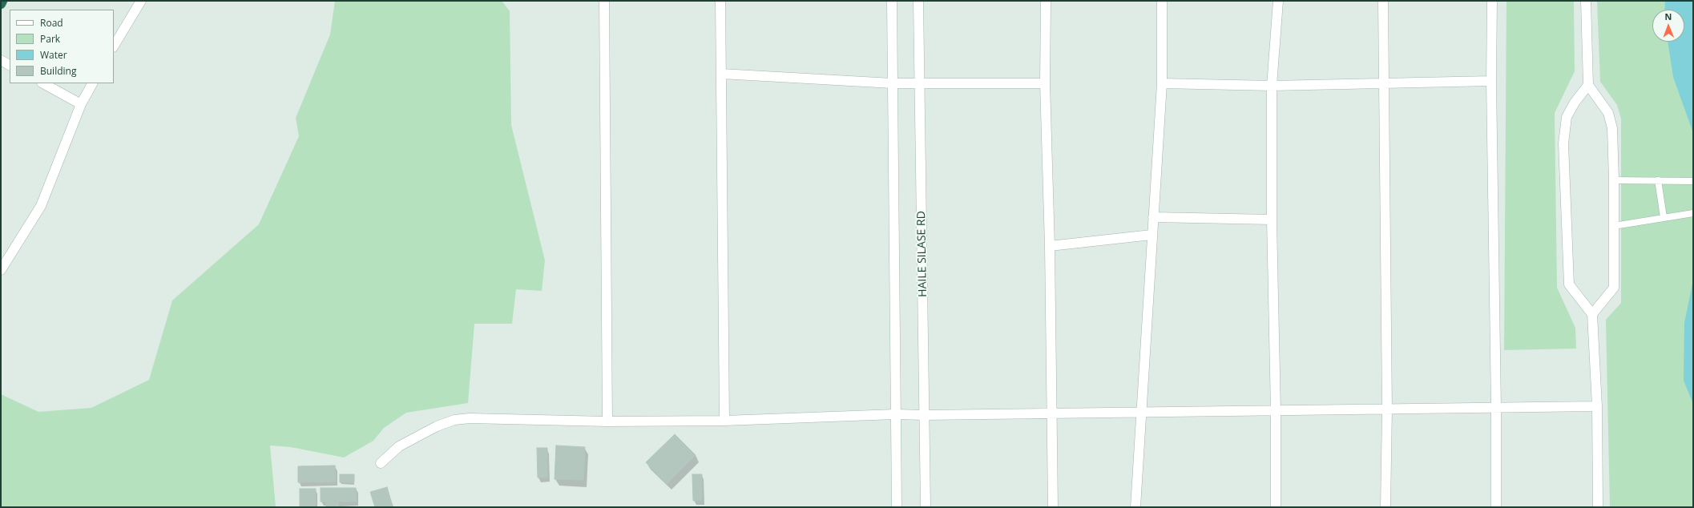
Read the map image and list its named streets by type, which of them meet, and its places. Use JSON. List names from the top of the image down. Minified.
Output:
{"streets":{"street":["HAILE SILASE RD"]},"legend":["Road","Park","Water","Building"],"north":"top"}
